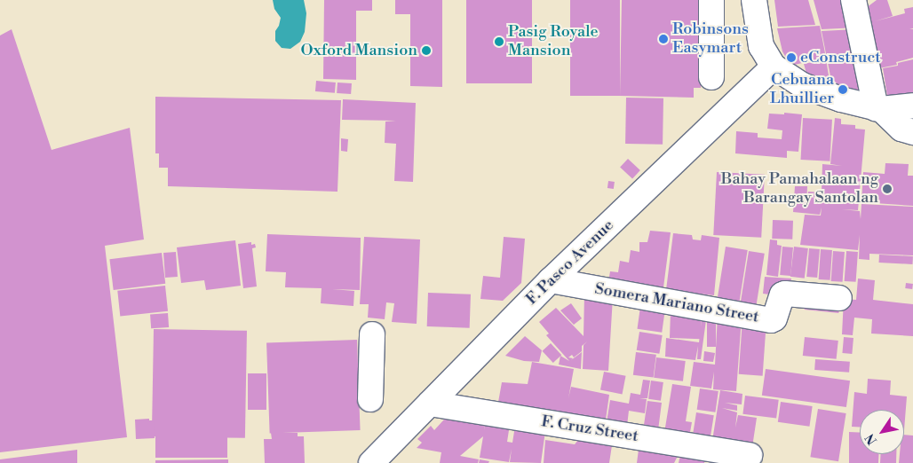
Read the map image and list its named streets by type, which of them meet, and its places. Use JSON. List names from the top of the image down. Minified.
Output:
{"streets":{"street":["F. Pasco Avenue","Somera Mariano Street","F. Cruz Street"]},"crossings":[["F. Pasco Avenue","Somera Mariano Street"],["F. Pasco Avenue","F. Cruz Street"]],"places":["Robinsons Easymart","Pasig Royale Mansion","Oxford Mansion","eConstruct","Cebuana Lhuillier","Bahay Pamahalaan ng Barangay Santolan"],"north":"bottom left"}
